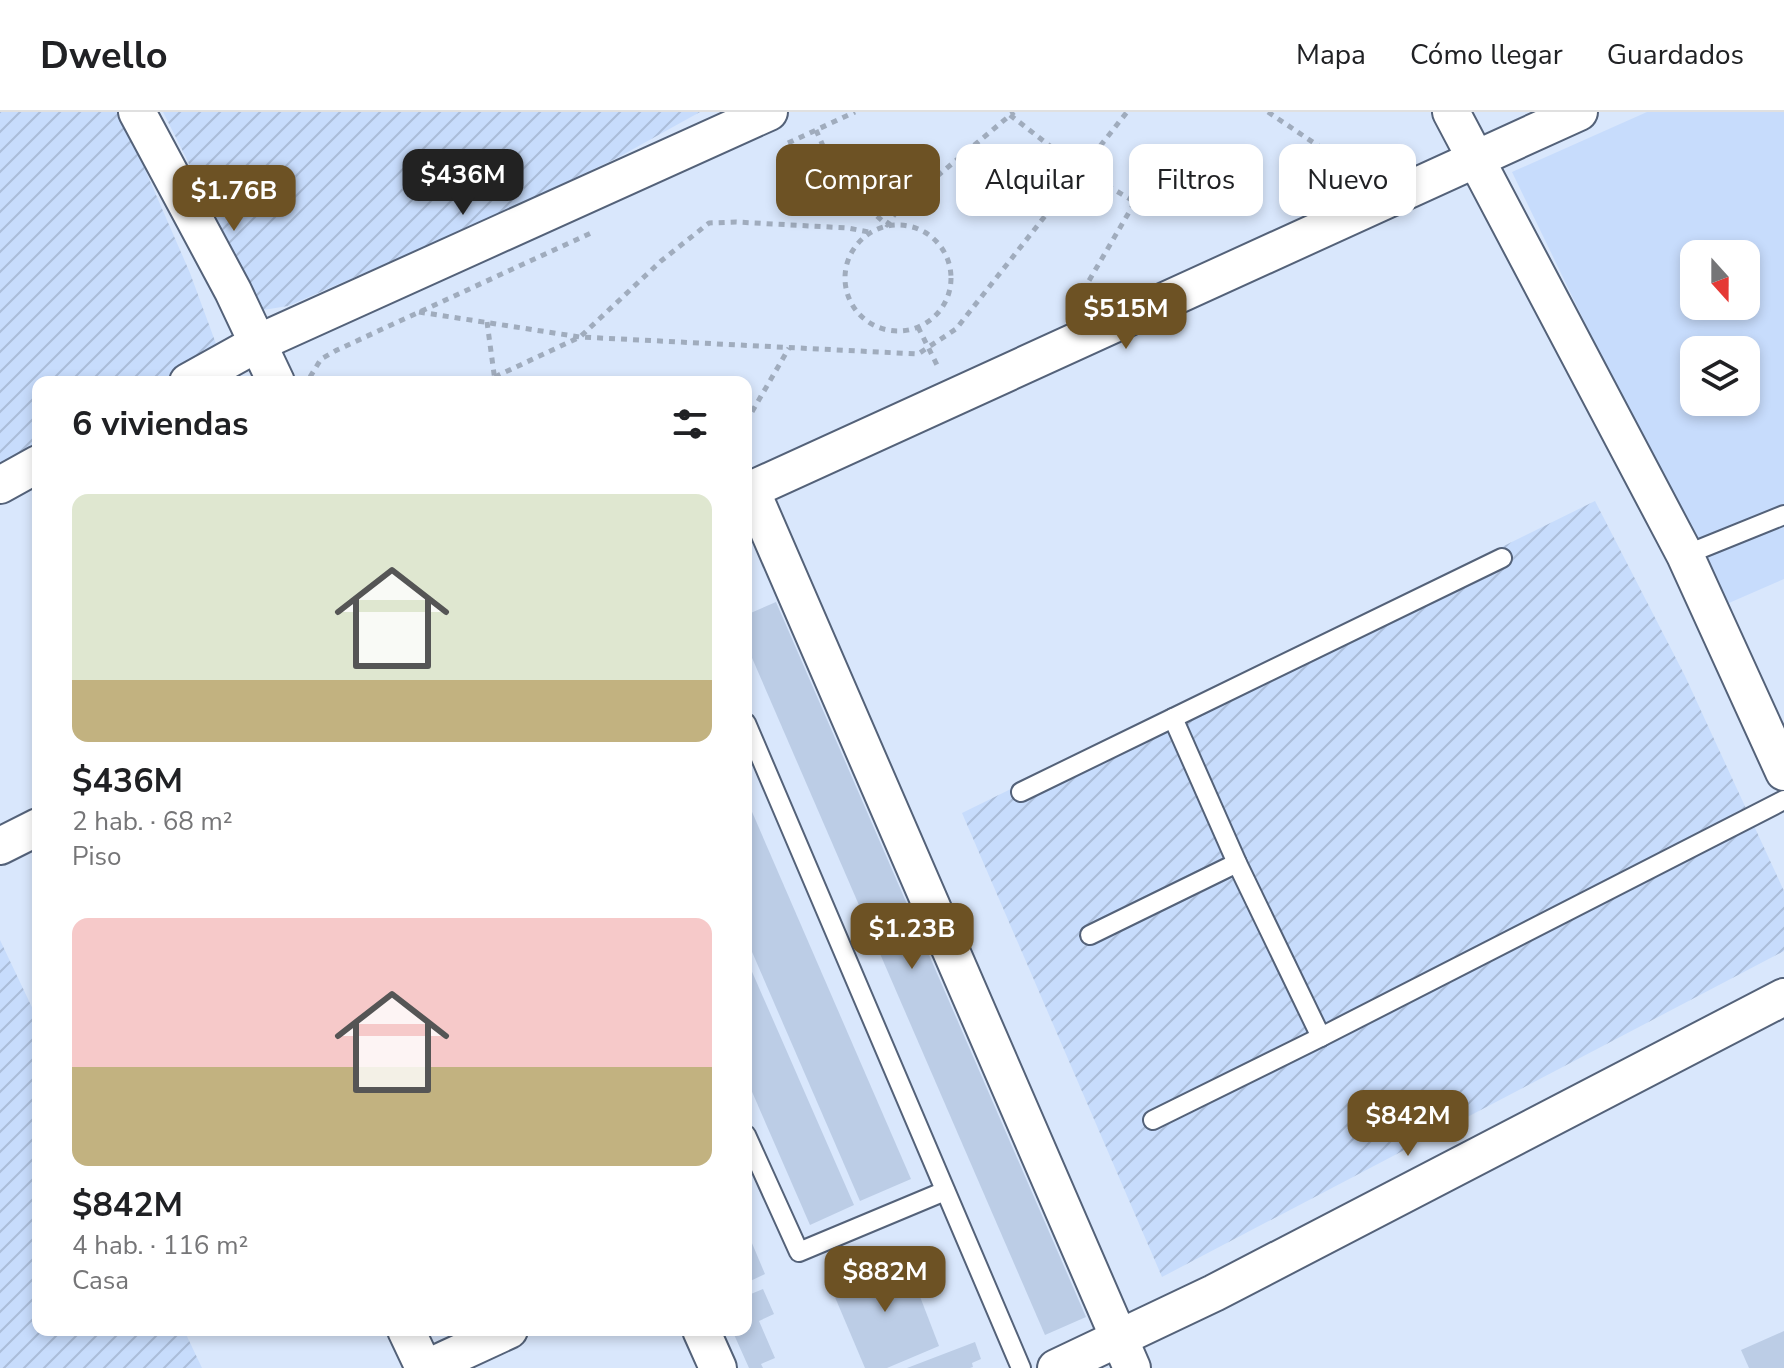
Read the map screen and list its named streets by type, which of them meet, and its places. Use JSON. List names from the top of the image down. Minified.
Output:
{"north":"bottom","page":{"header":"Dwello","nav":["Mapa","Cómo llegar","Guardados"],"chip":["Comprar","Alquilar","Filtros","Nuevo"],"price":["$436M","$1.76B","$515M","$1.23B","$842M","$882M"],"heading":"6 viviendas","list":[{"name":"$436M","note":"2 hab. · 68 m² · Piso"},{"name":"$842M","note":"4 hab. · 116 m² · Casa"}]}}
